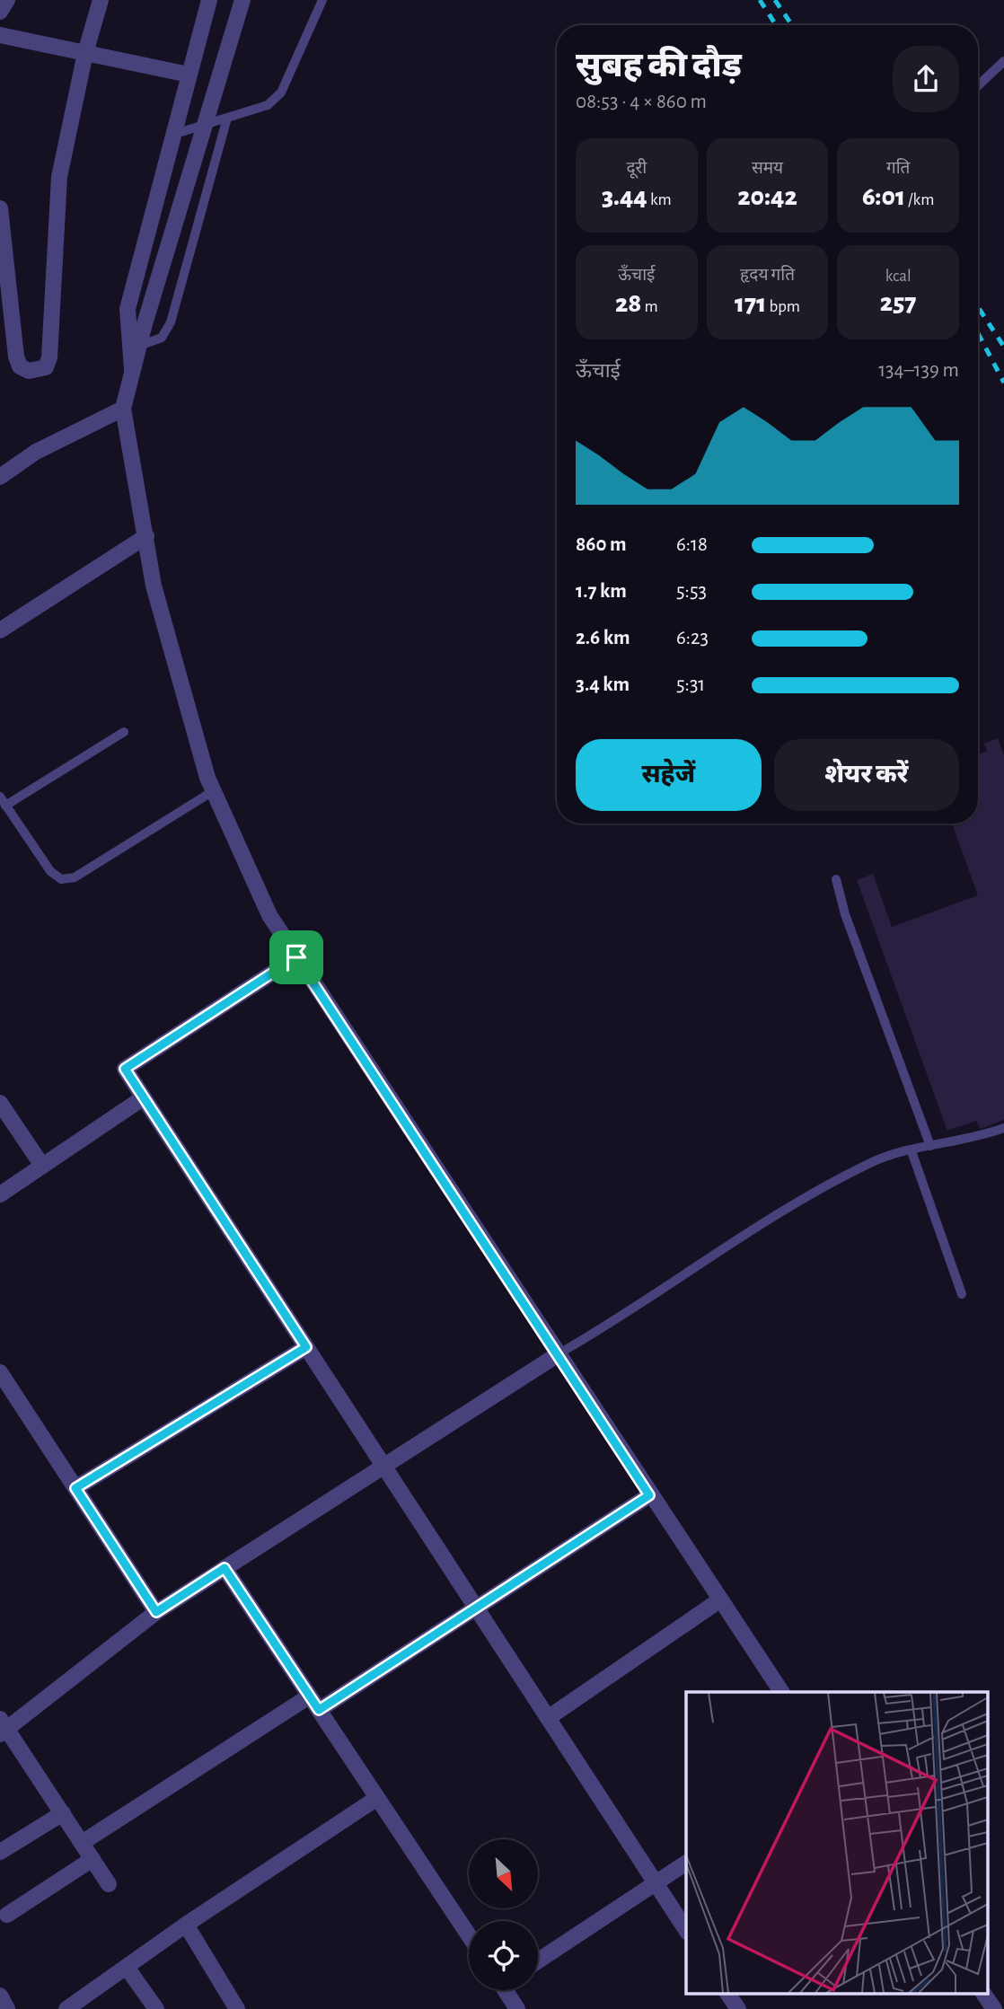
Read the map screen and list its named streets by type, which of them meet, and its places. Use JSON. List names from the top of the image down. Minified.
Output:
{"north":"bottom right","page":{"heading":["सुबह की दौड़","08:53 · 4 × 860 m"],"stats":[["दूरी","3.44 km"],["समय","20:42"],["गति","6:01 /km"],["ऊँचाई","28 m"],["हृदय गति","171 bpm"],["kcal","257"]],"chart":["ऊँचाई","134–139 m"],"list":[{"name":"860 m","note":"6:18"},{"name":"1.7 km","note":"5:53"},{"name":"2.6 km","note":"6:23"},{"name":"3.4 km","note":"5:31"}],"buttons":["सहेजें","शेयर करें"]}}
